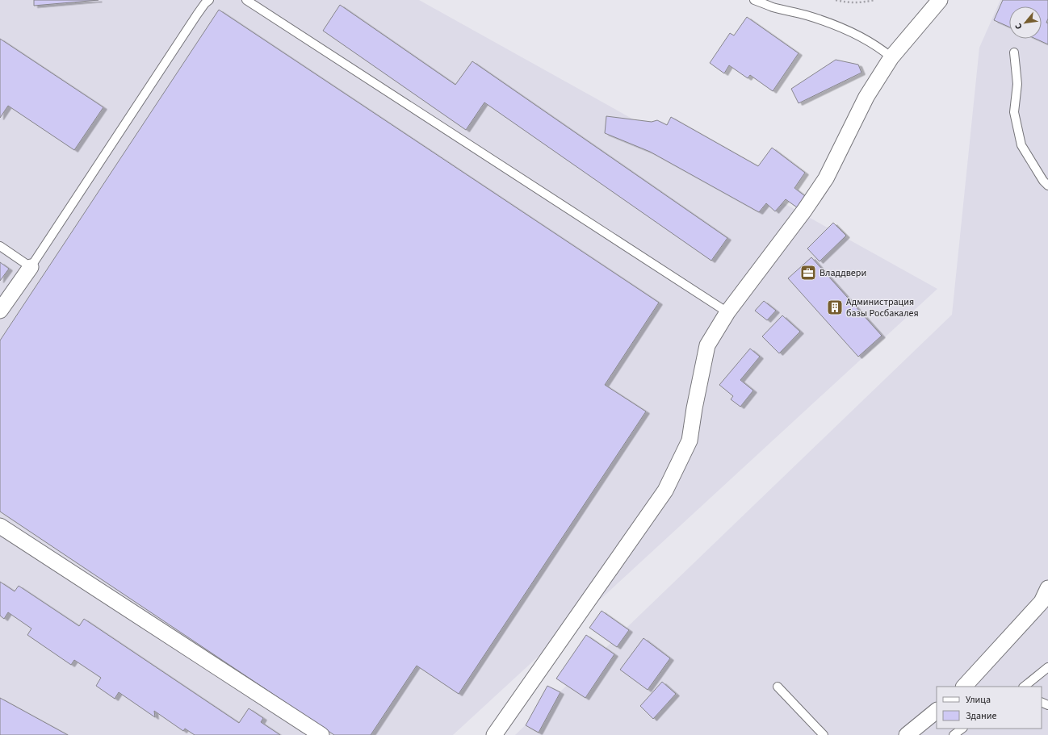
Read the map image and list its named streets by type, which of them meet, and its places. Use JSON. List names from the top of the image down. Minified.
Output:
{"places":{"office":["Владдвери"],"building":["Администрация базы Росбакалея"]},"legend":["Улица","Здание"],"north":"bottom left"}
